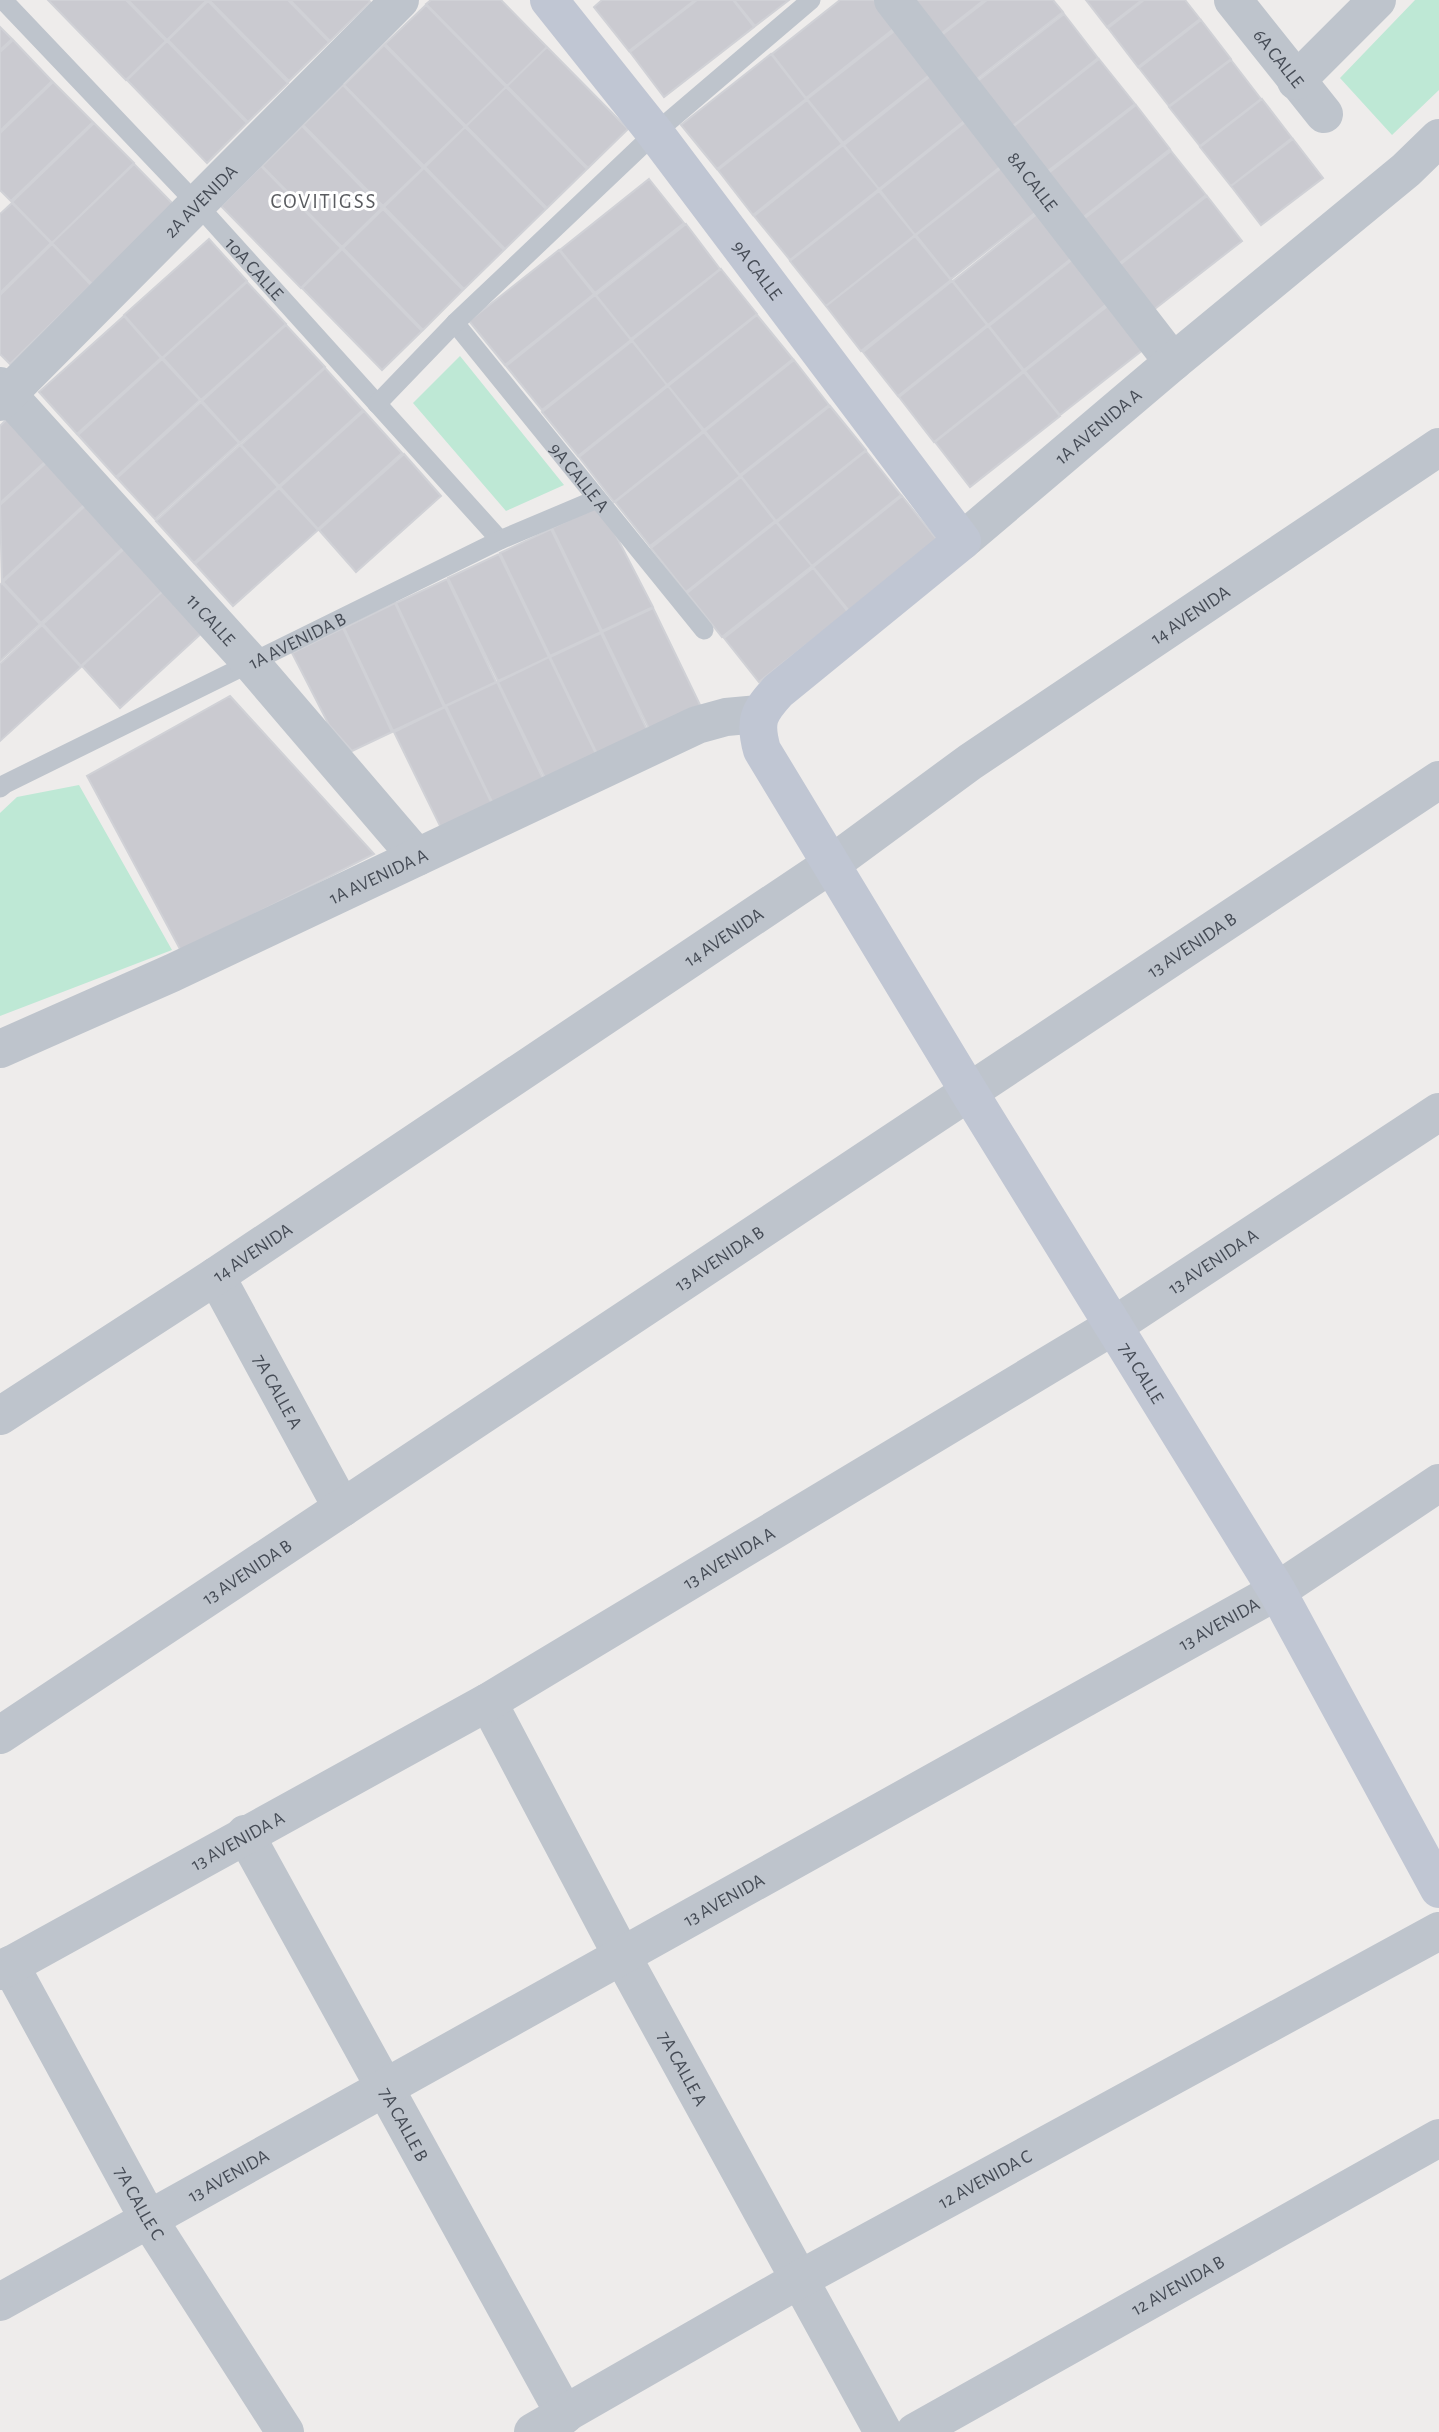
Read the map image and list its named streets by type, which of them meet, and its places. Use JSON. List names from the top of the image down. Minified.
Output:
{"streets":{"main road":["9A CALLE","1A AVENIDA A","7A CALLE"],"street":["6A CALLE","8A CALLE","2A AVENIDA","14 AVENIDA","11 CALLE","13 AVENIDA B","13 AVENIDA A","7A CALLE A","13 AVENIDA","7A CALLE B","12 AVENIDA C","7A CALLE C","12 AVENIDA B"],"lane":["10A CALLE","9A CALLE A","1A AVENIDA B"]},"crossings":[["8A CALLE","1A AVENIDA A"],["2A AVENIDA","10A CALLE"],["2A AVENIDA","11 CALLE"],["10A CALLE","1A AVENIDA B"],["9A CALLE","1A AVENIDA A"],["1A AVENIDA A","11 CALLE"],["9A CALLE A","1A AVENIDA B"],["14 AVENIDA","7A CALLE"],["14 AVENIDA","7A CALLE A"],["11 CALLE","1A AVENIDA B"],["13 AVENIDA B","7A CALLE"],["13 AVENIDA B","7A CALLE A"],["13 AVENIDA A","7A CALLE"],["13 AVENIDA A","7A CALLE A"],["13 AVENIDA A","7A CALLE B"],["13 AVENIDA A","7A CALLE C"],["7A CALLE","13 AVENIDA"],["7A CALLE A","13 AVENIDA"],["7A CALLE A","12 AVENIDA C"],["13 AVENIDA","7A CALLE B"],["13 AVENIDA","7A CALLE C"],["7A CALLE B","12 AVENIDA C"]],"districts":["COVITIGSS"]}
